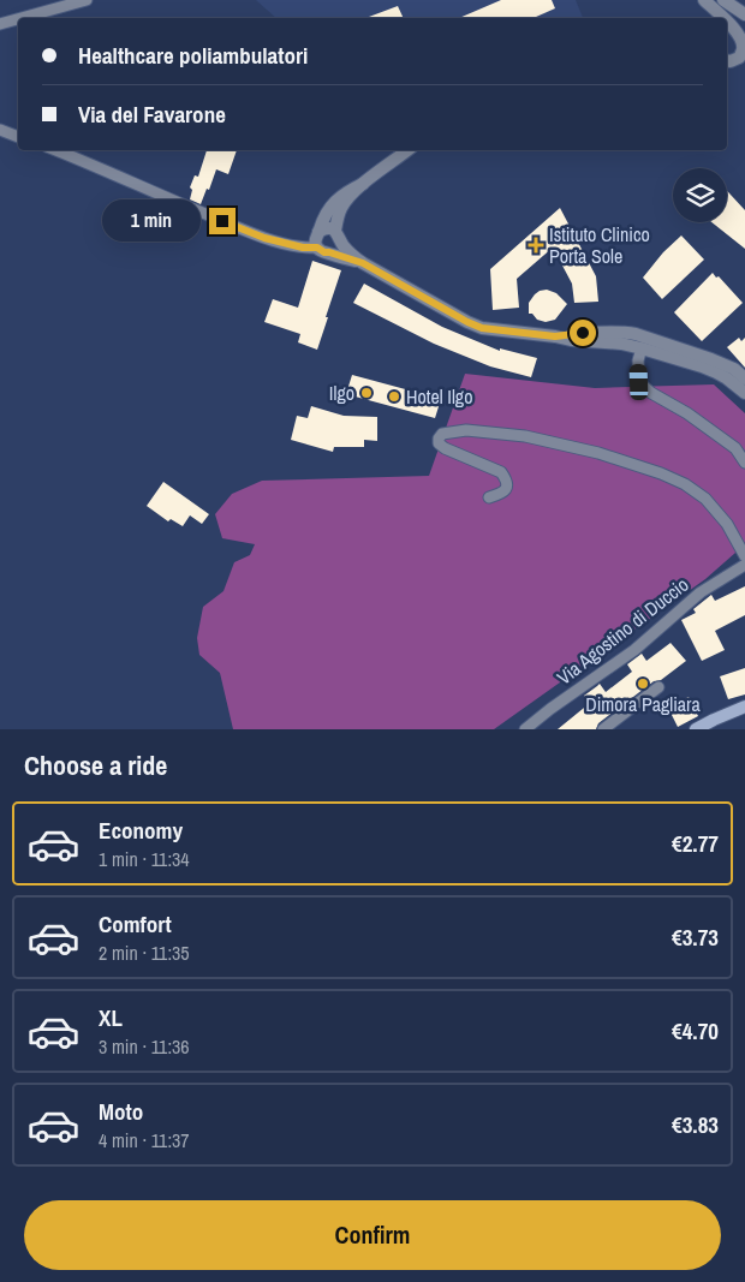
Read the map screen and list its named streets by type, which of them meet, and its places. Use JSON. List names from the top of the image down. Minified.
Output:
{"streets":{"street":["Via Agostino di Duccio"]},"places":{"health":["Istituto Clinico Porta Sole"],"other":["Ilgo","Hotel Ilgo","Dimora Pagliara"]},"page":{"banner":["Healthcare poliambulatori","Via del Favarone"],"bubble":"1 min","heading":"Choose a ride","list":[{"name":"Economy","note":"1 min · 11:34","value":"€2.77"},{"name":"Comfort","note":"2 min · 11:35","value":"€3.73"},{"name":"XL","note":"3 min · 11:36","value":"€4.70"},{"name":"Moto","note":"4 min · 11:37","value":"€3.83"}],"buttons":"Confirm"}}
